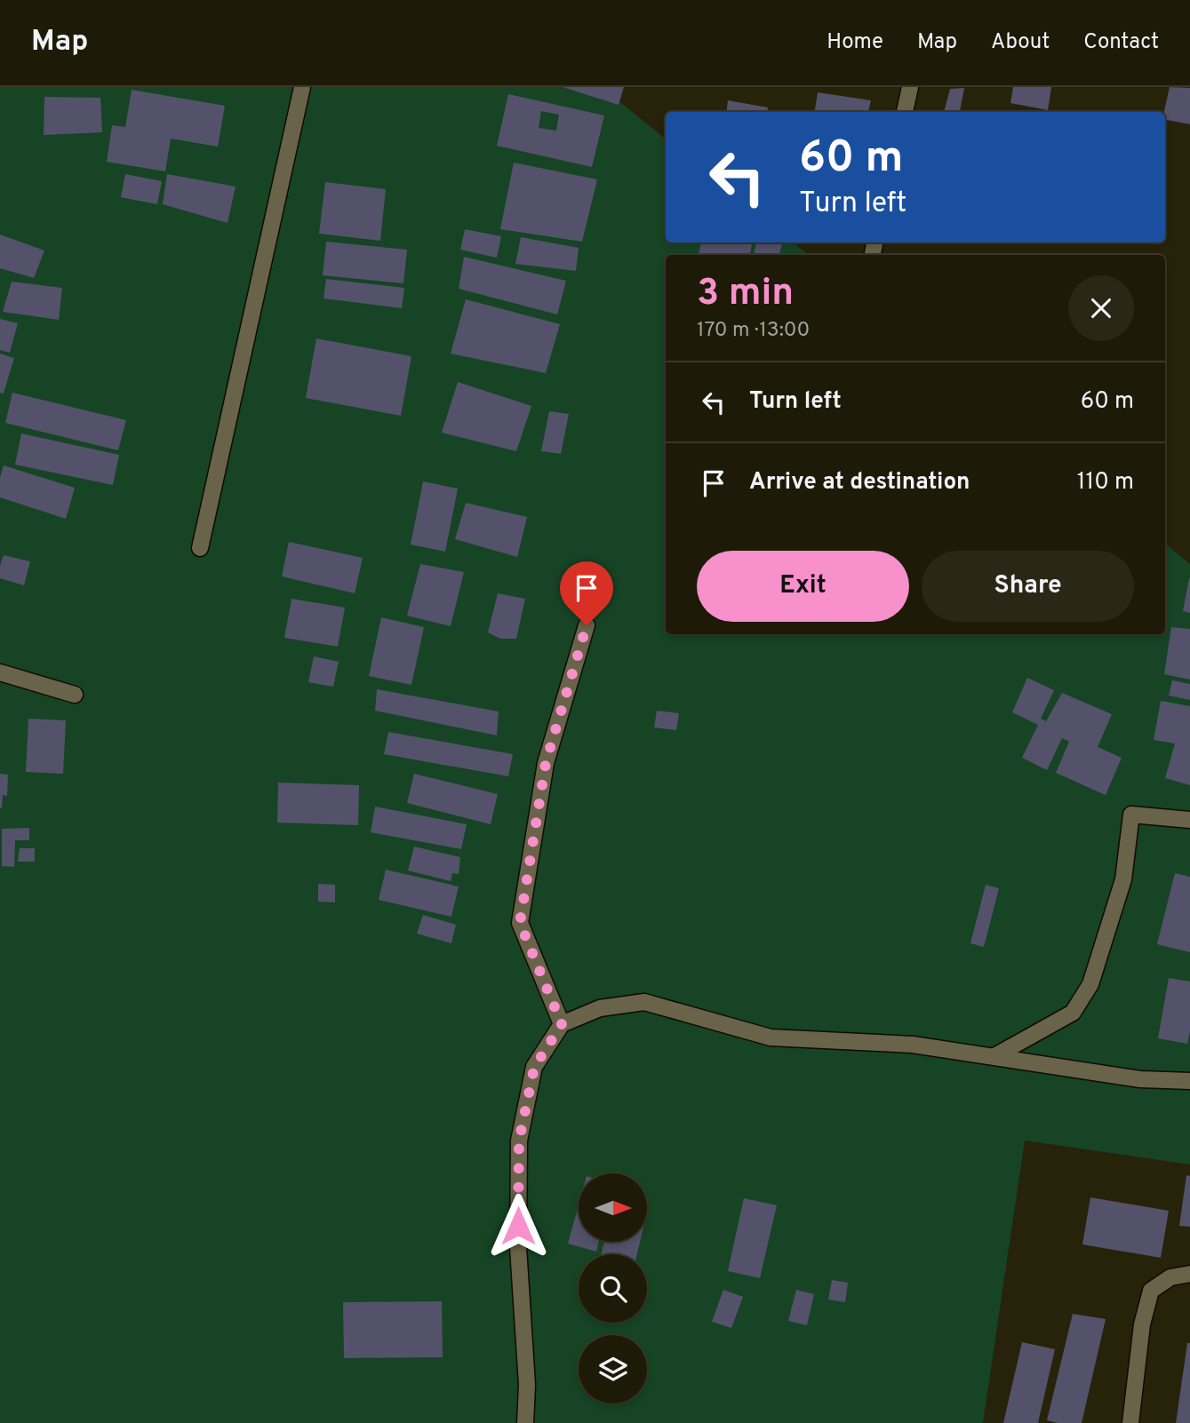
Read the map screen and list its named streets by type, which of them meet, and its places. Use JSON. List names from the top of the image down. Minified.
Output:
{"north":"right","page":{"header":"Map","nav":["Home","Map","About","Contact"],"turn":["60 m","Turn left"],"heading":["3 min","170 m · 13:00"],"list":[{"name":"Turn left","value":"60 m"},{"name":"Arrive at destination","value":"110 m"}],"buttons":["Exit","Share"]}}
